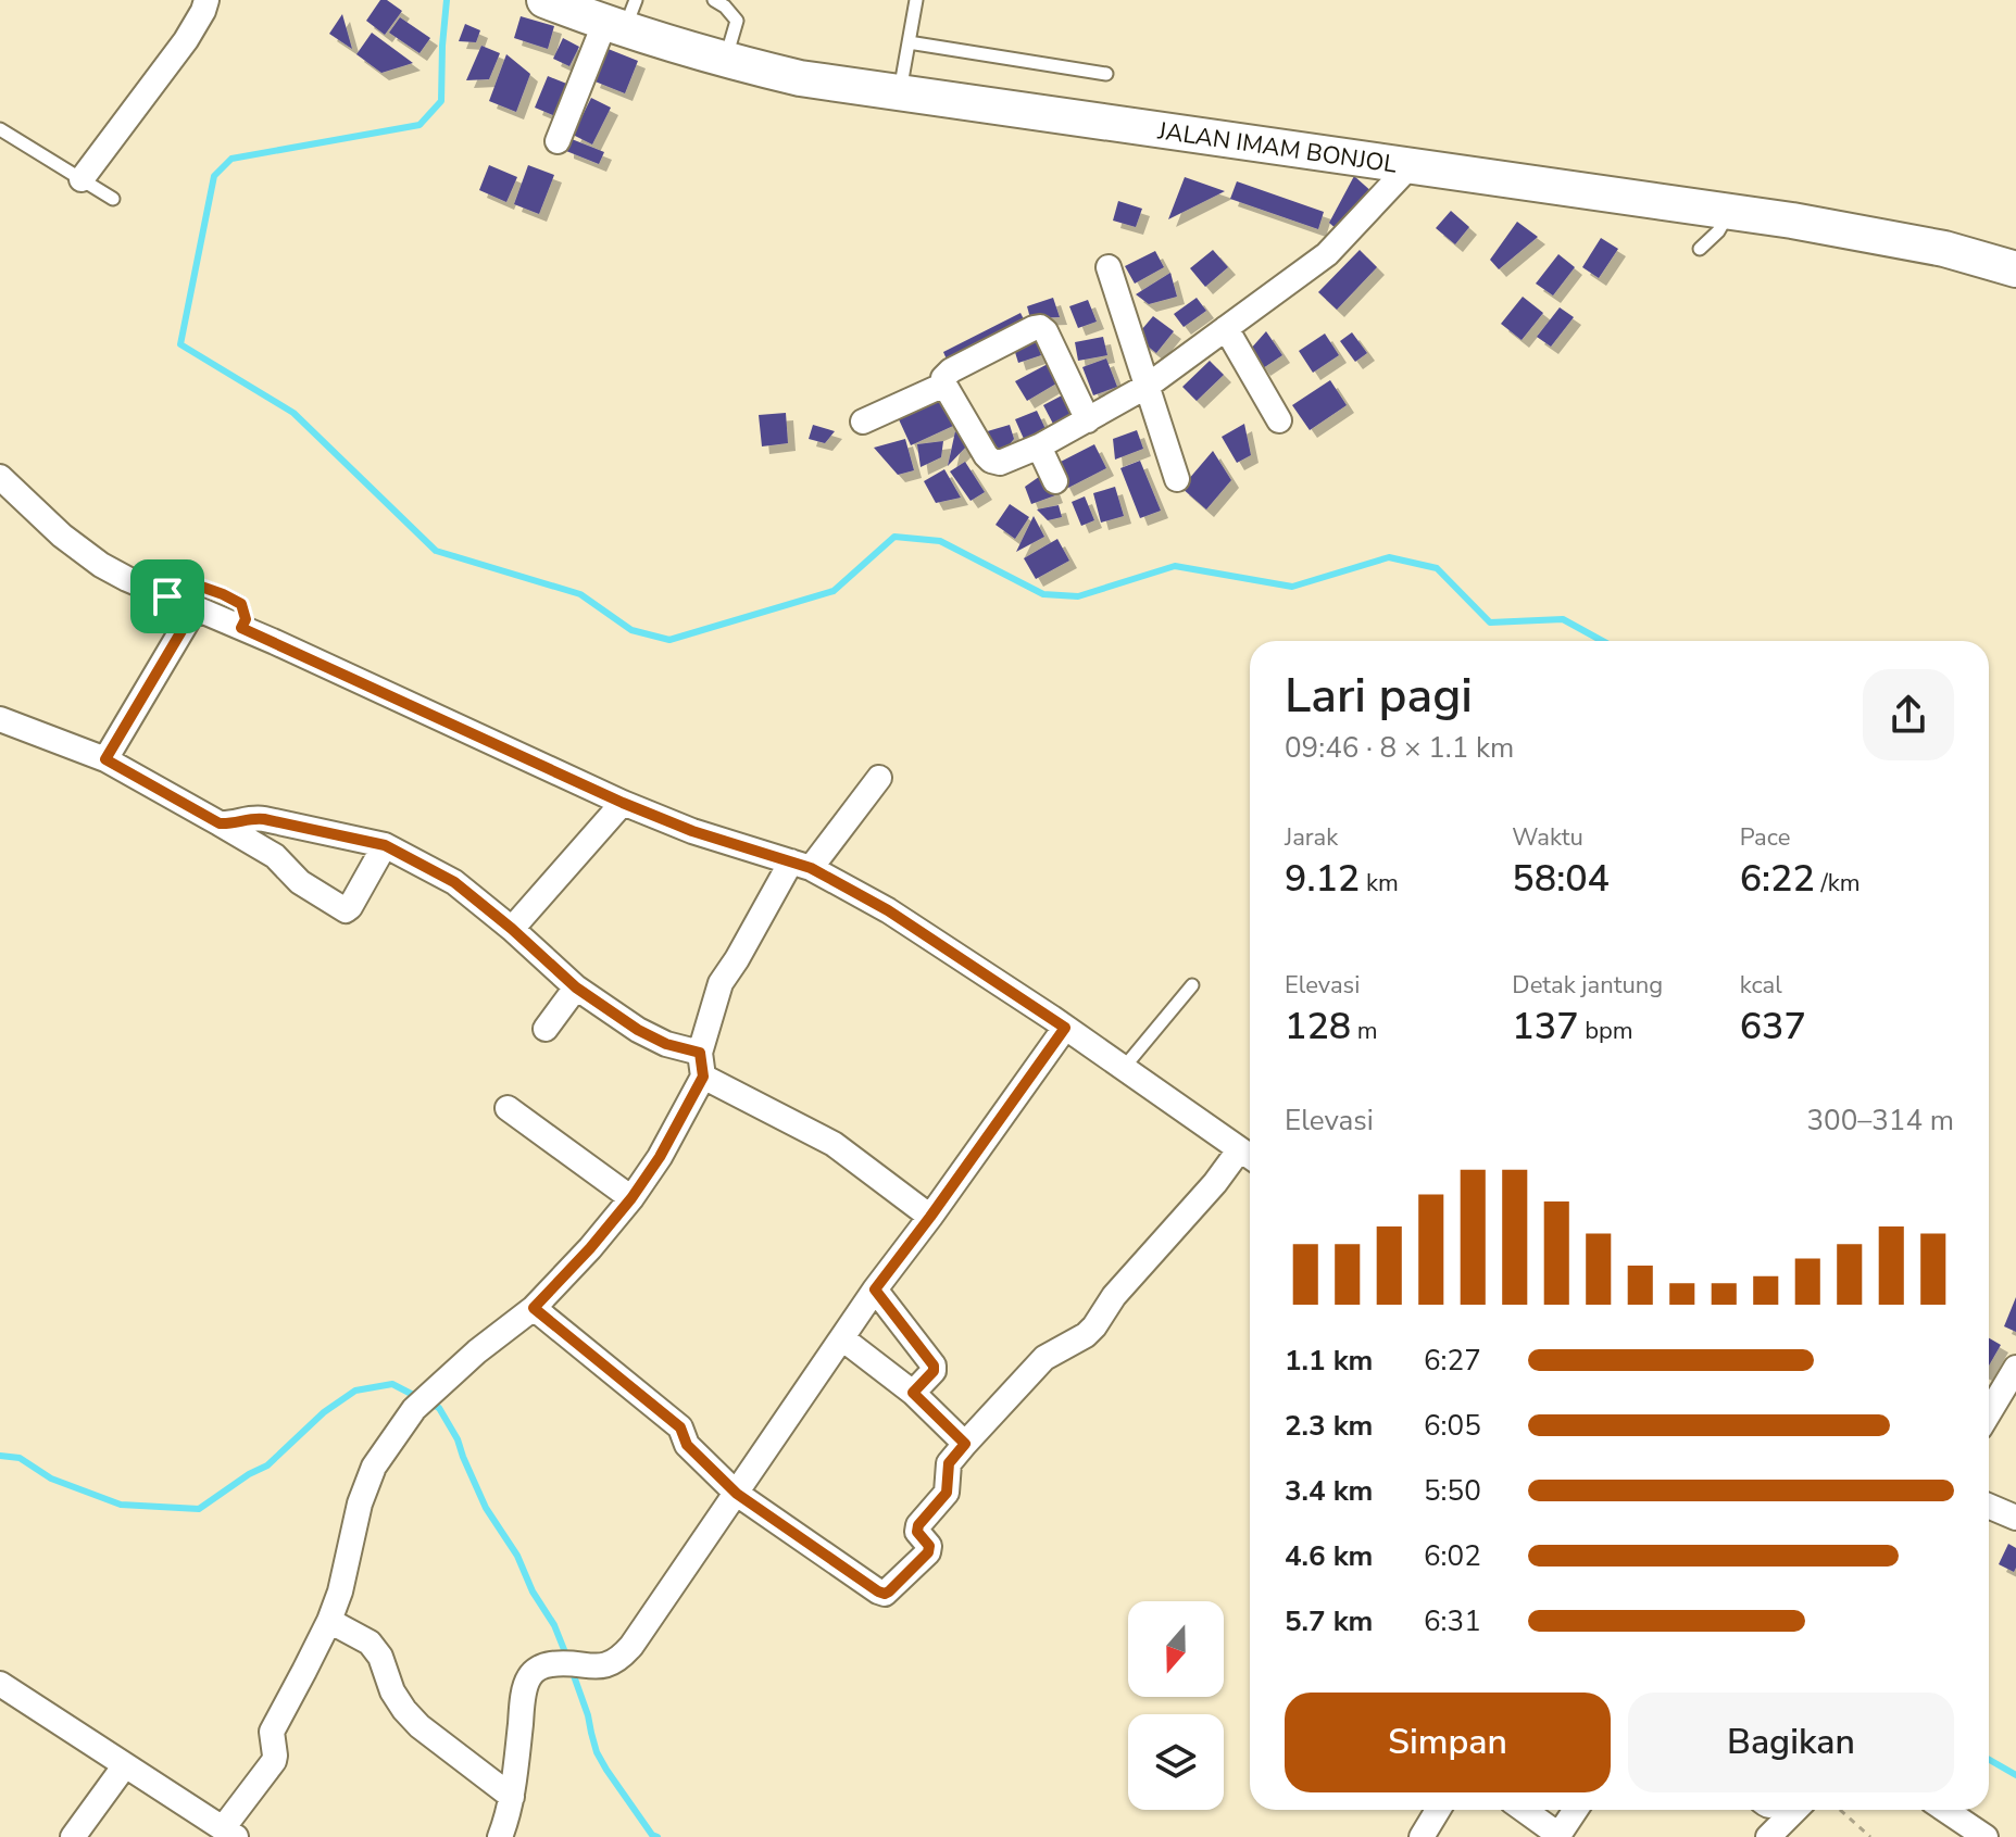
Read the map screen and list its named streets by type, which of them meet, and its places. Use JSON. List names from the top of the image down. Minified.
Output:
{"streets":{"main road":["JALAN IMAM BONJOL"]},"north":"bottom","page":{"heading":["Lari pagi","09:46 · 8 × 1.1 km"],"stats":[["Jarak","9.12 km"],["Waktu","58:04"],["Pace","6:22 /km"],["Elevasi","128 m"],["Detak jantung","137 bpm"],["kcal","637"]],"chart":["Elevasi","300–314 m"],"list":[{"name":"1.1 km","note":"6:27"},{"name":"2.3 km","note":"6:05"},{"name":"3.4 km","note":"5:50"},{"name":"4.6 km","note":"6:02"},{"name":"5.7 km","note":"6:31"}],"buttons":["Simpan","Bagikan"]}}
